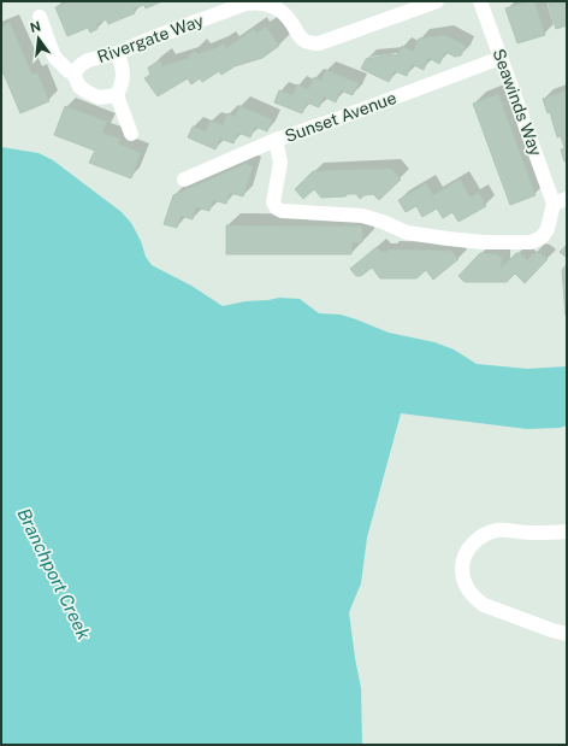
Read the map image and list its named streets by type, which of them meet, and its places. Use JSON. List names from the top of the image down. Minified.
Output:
{"streets":{"street":["Rivergate Way","Seawinds Way","Sunset Avenue"]},"crossings":[["Seawinds Way","Sunset Avenue"]],"water":["Branchport Creek"],"north":"top"}
